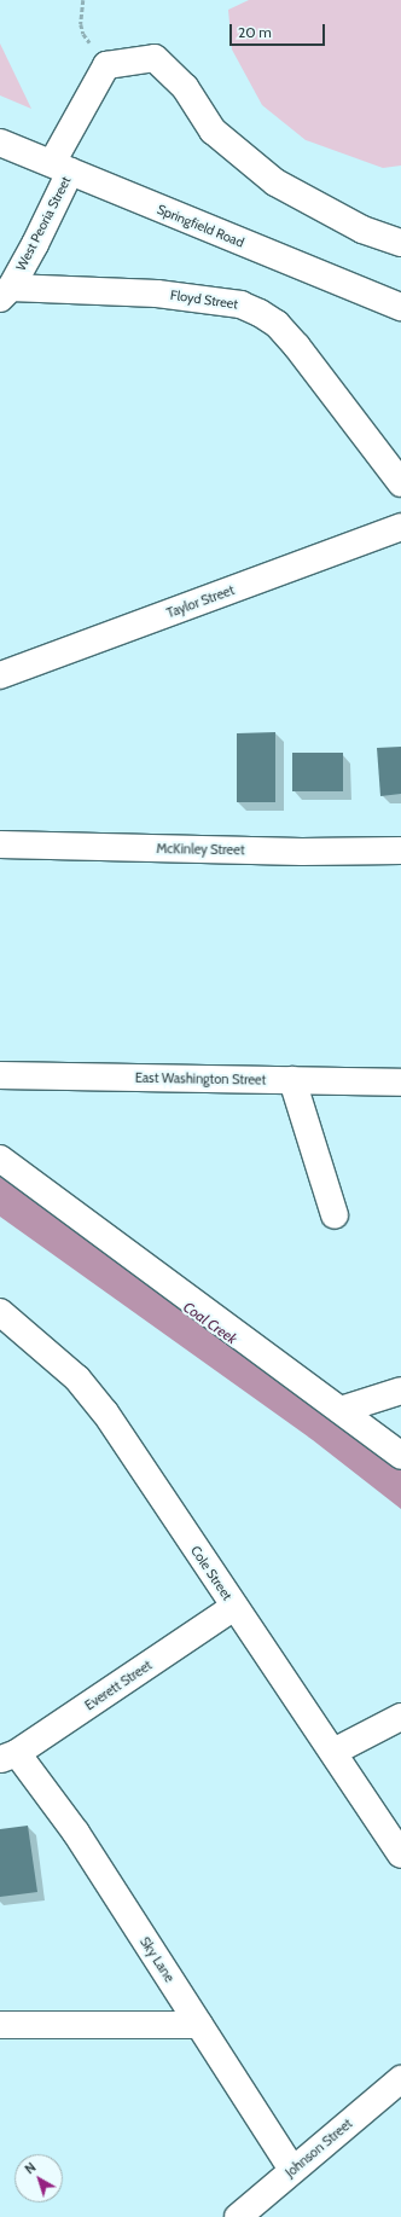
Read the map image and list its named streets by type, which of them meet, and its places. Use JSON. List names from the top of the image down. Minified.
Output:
{"streets":{"street":["West Peoria Street","Springfield Road","Floyd Street","Taylor Street","McKinley Street","East Washington Street","Cole Street","Everett Street","Sky Lane","Johnson Street"]},"crossings":[["West Peoria Street","Springfield Road"],["West Peoria Street","Floyd Street"],["Cole Street","Everett Street"],["Everett Street","Sky Lane"],["Sky Lane","Johnson Street"]],"water":["Coal Creek"],"scale_bar":"20 m","north":"top left"}
